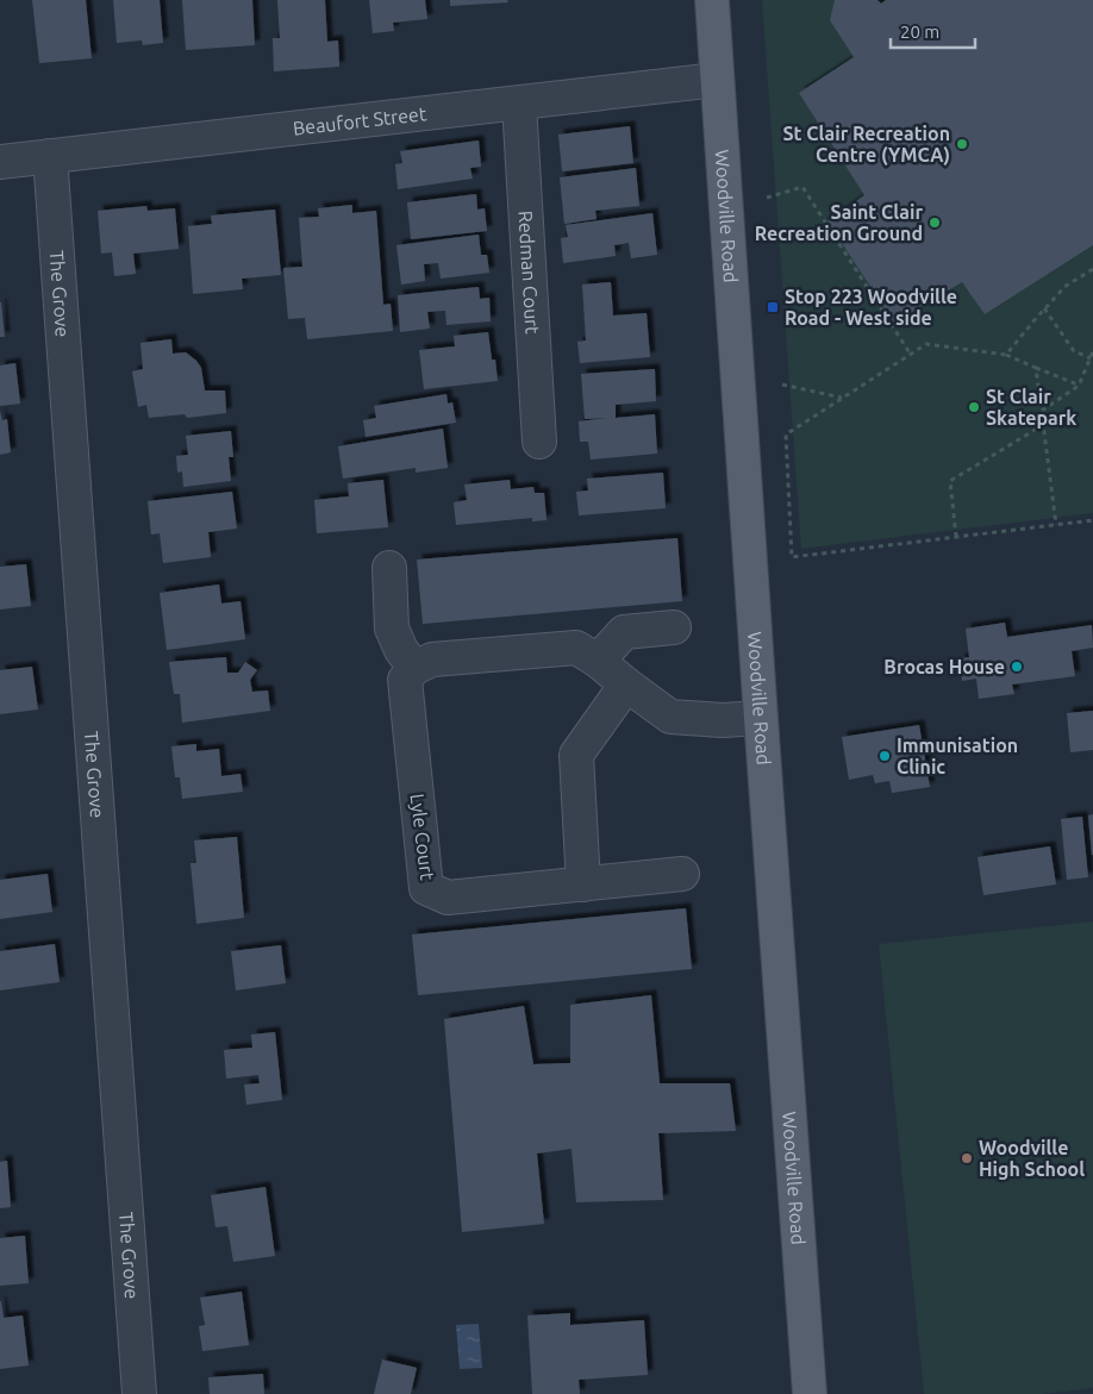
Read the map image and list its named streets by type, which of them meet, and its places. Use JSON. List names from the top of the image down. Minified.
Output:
{"streets":{"main road":["Woodville Road"],"street":["Beaufort Street","Redman Court","The Grove","Lyle Court"]},"crossings":[["Beaufort Street","Woodville Road"],["Beaufort Street","Redman Court"],["Beaufort Street","The Grove"]],"places":{"other":["St Clair Recreation Centre (YMCA)","Saint Clair Recreation Ground","St Clair Skatepark","Brocas House","Immunisation Clinic","Woodville High School"],"transit":["Stop 223 Woodville Road - West side"]},"scale_bar":"20 m"}
